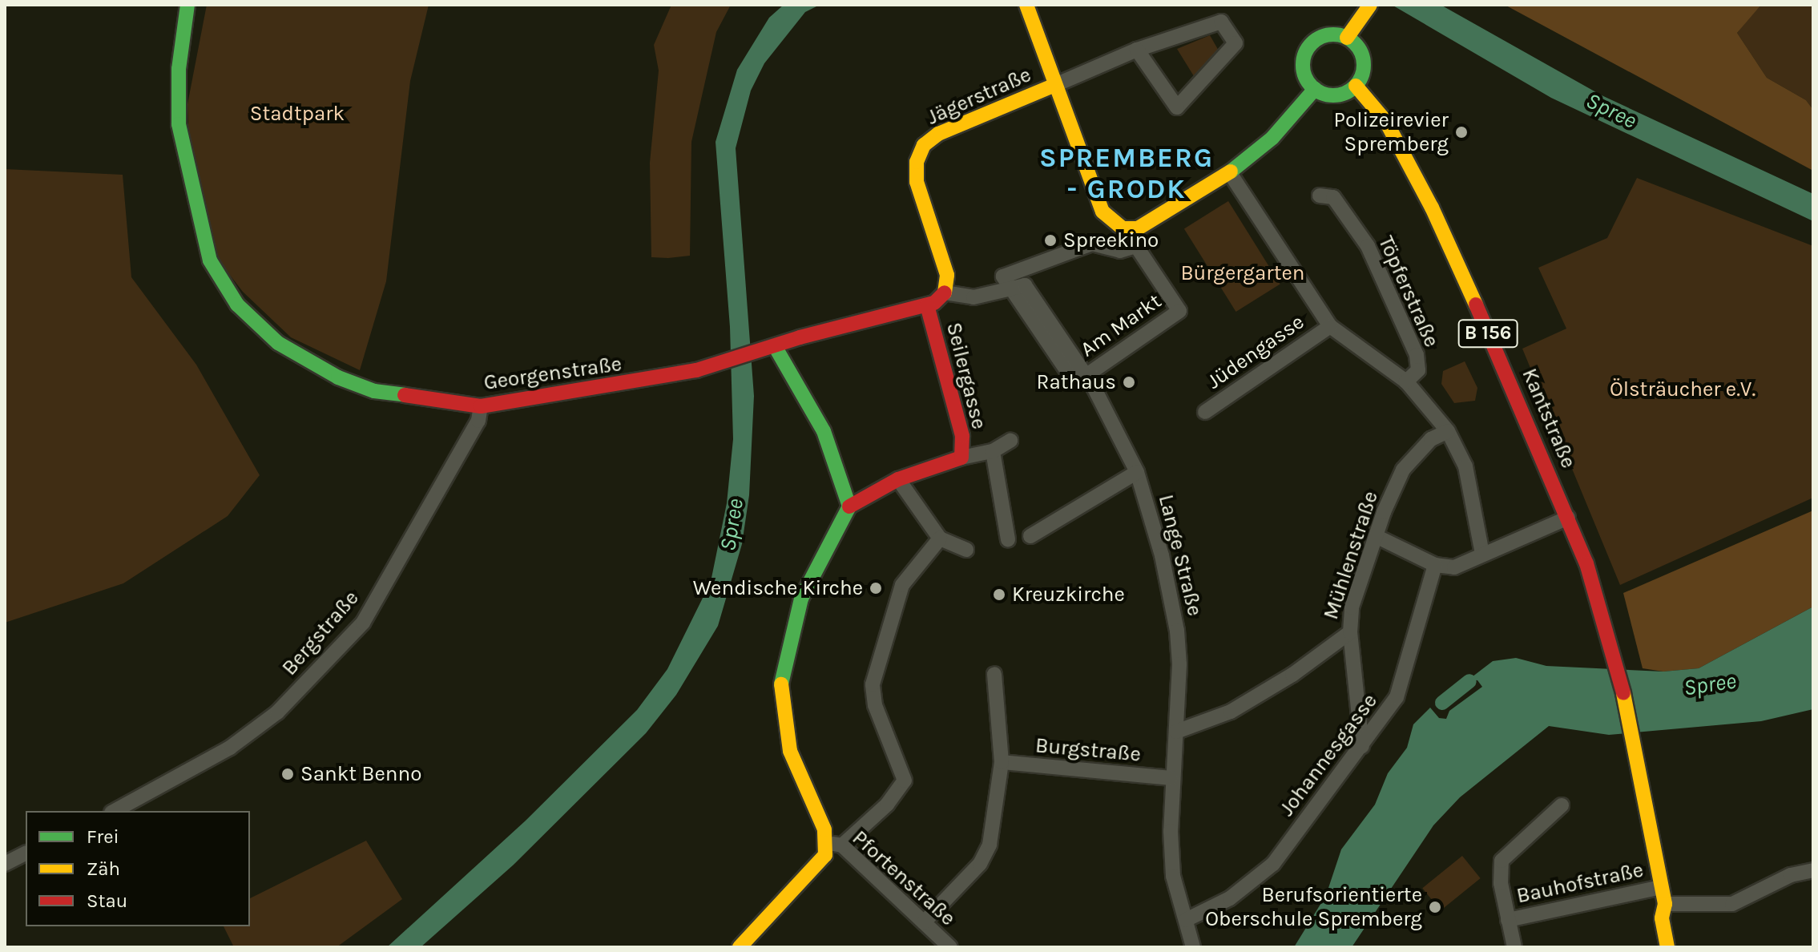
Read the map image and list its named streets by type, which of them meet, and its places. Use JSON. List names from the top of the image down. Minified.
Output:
{"streets":{"main road":["Jägerstraße","B 156","Georgenstraße","Seilergasse","Kantstraße","Pfortenstraße"],"street":["Töpferstraße","Am Markt","Jüdengasse","Lange Straße","Mühlenstraße","Bergstraße","Burgstraße","Johannesgasse","Bauhofstraße"]},"crossings":[["Jägerstraße","Georgenstraße"],["Jägerstraße","Seilergasse"],["Am Markt","Lange Straße"],["B 156","Kantstraße"],["B 156","Bauhofstraße"],["Georgenstraße","Seilergasse"],["Georgenstraße","Bergstraße"],["Kantstraße","Bauhofstraße"],["Lange Straße","Mühlenstraße"],["Lange Straße","Burgstraße"],["Lange Straße","Johannesgasse"]],"districts":["SPREMBERG - GRODK"],"water":["Spree"],"parks":["Stadtpark","Bürgergarten","Ölsträucher e.V."],"places":["Polizeirevier Spremberg","Spreekino","Rathaus","Wendische Kirche","Kreuzkirche","Sankt Benno","Berufsorientierte Oberschule Spremberg"],"legend":["Frei","Zäh","Stau"]}
